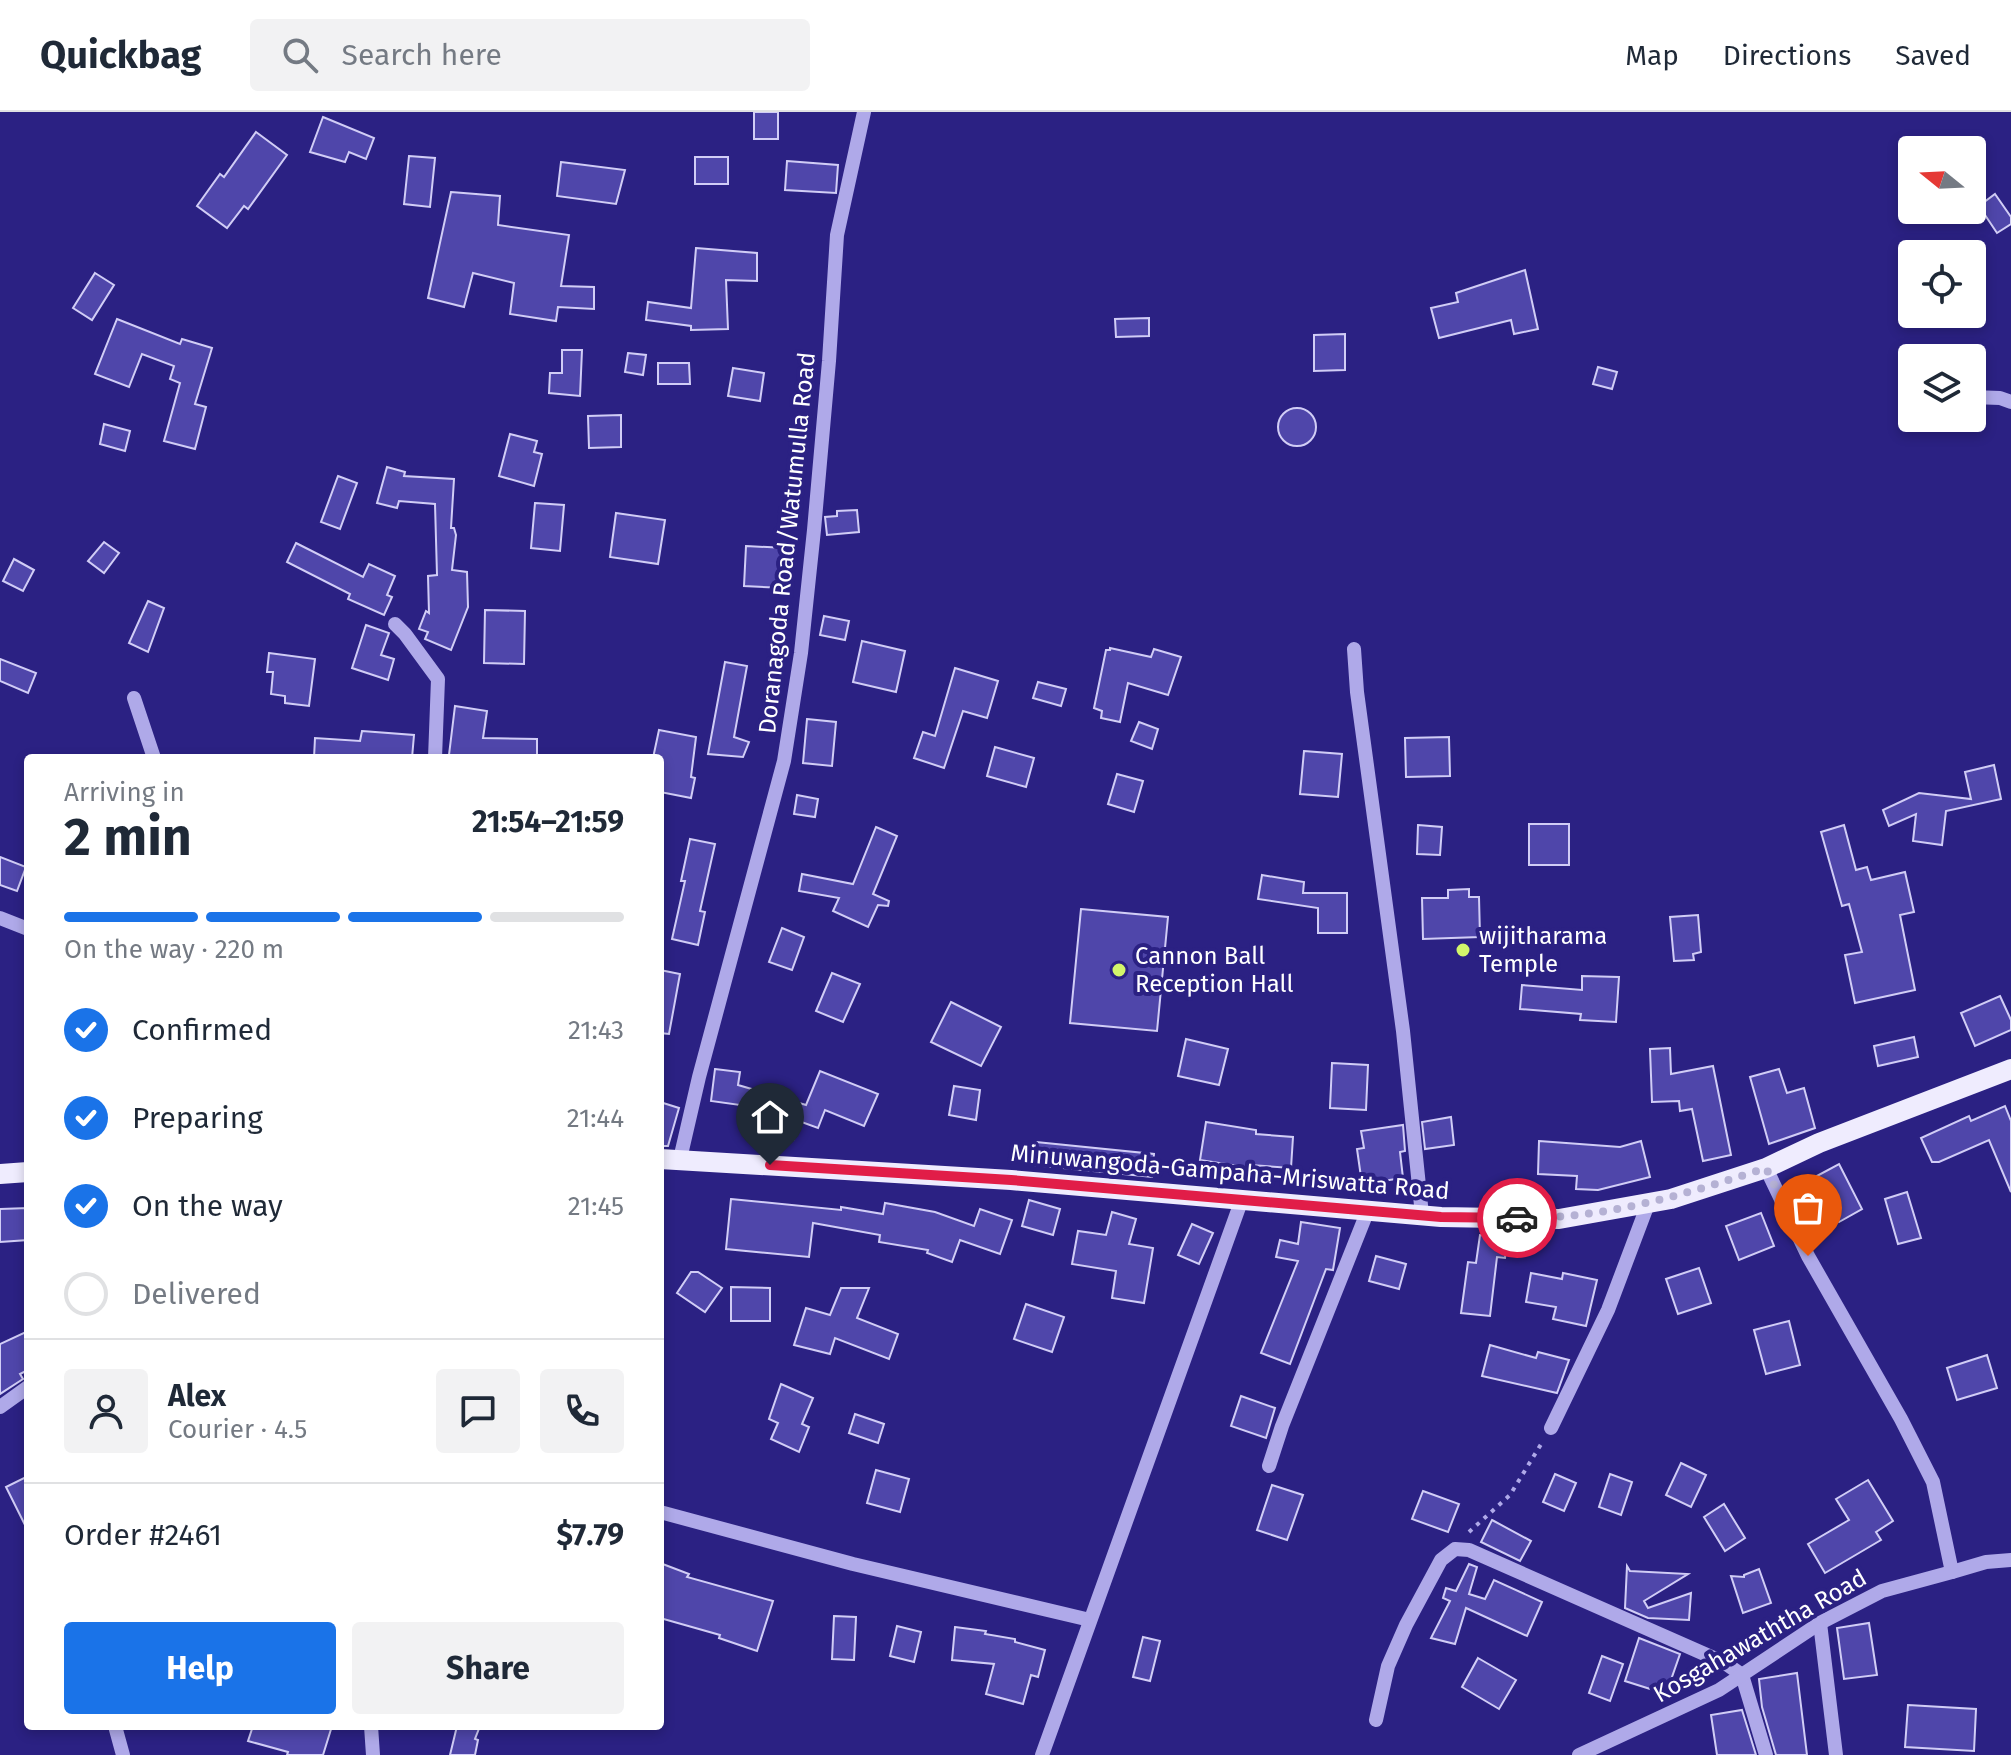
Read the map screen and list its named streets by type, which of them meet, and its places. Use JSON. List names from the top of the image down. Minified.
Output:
{"streets":{"main road":["Minuwangoda-Gampaha-Mriswatta Road"],"street":["Doranagoda Road/Watumulla Road","Kosgahawaththa Road"]},"crossings":[["Doranagoda Road/Watumulla Road","Minuwangoda-Gampaha-Mriswatta Road"]],"places":["wijitharama Temple","Cannon Ball Reception Hall"],"north":"left","page":{"header":"Quickbag","search":"Search here","nav":["Map","Directions","Saved"],"heading":["2 min","Arriving in","21:54–21:59"],"panel":["Alex","Courier · 4.5","Order #2461","$7.79"],"bar":"On the way · 220 m","list":[["Confirmed","21:43"],["Preparing","21:44"],["On the way","21:45"],"Delivered"],"buttons":["Help","Share"]}}
